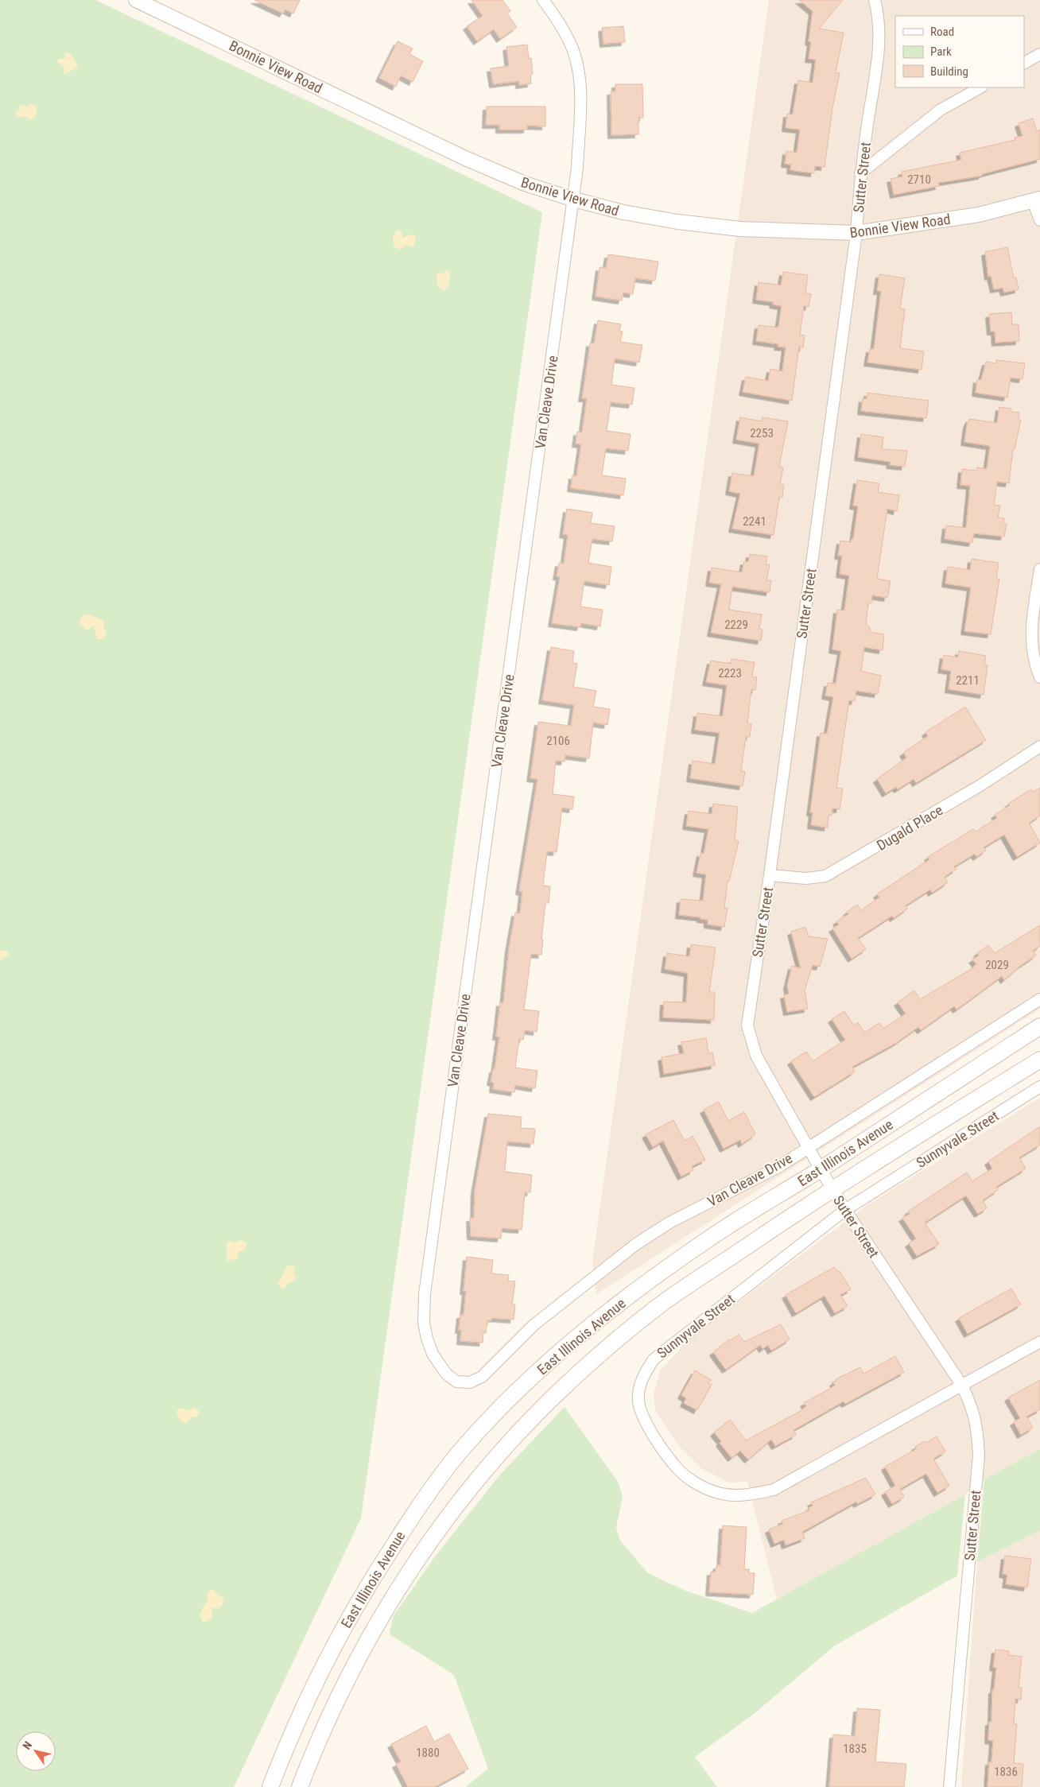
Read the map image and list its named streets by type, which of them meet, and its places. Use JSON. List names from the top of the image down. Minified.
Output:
{"streets":{"main road":["East Illinois Avenue"],"street":["Bonnie View Road","Sutter Street","Van Cleave Drive","Dugald Place","Sunnyvale Street"]},"crossings":[["Bonnie View Road","Sutter Street"],["Bonnie View Road","Van Cleave Drive"],["Sutter Street","Van Cleave Drive"],["Sutter Street","Dugald Place"],["Sutter Street","Sunnyvale Street"],["Sutter Street","East Illinois Avenue"]],"house_numbers":["2710","2253","2241","2229","2223","2211","2106","2029","1835","1880","1836"],"legend":["Road","Park","Building"],"north":"top left"}
